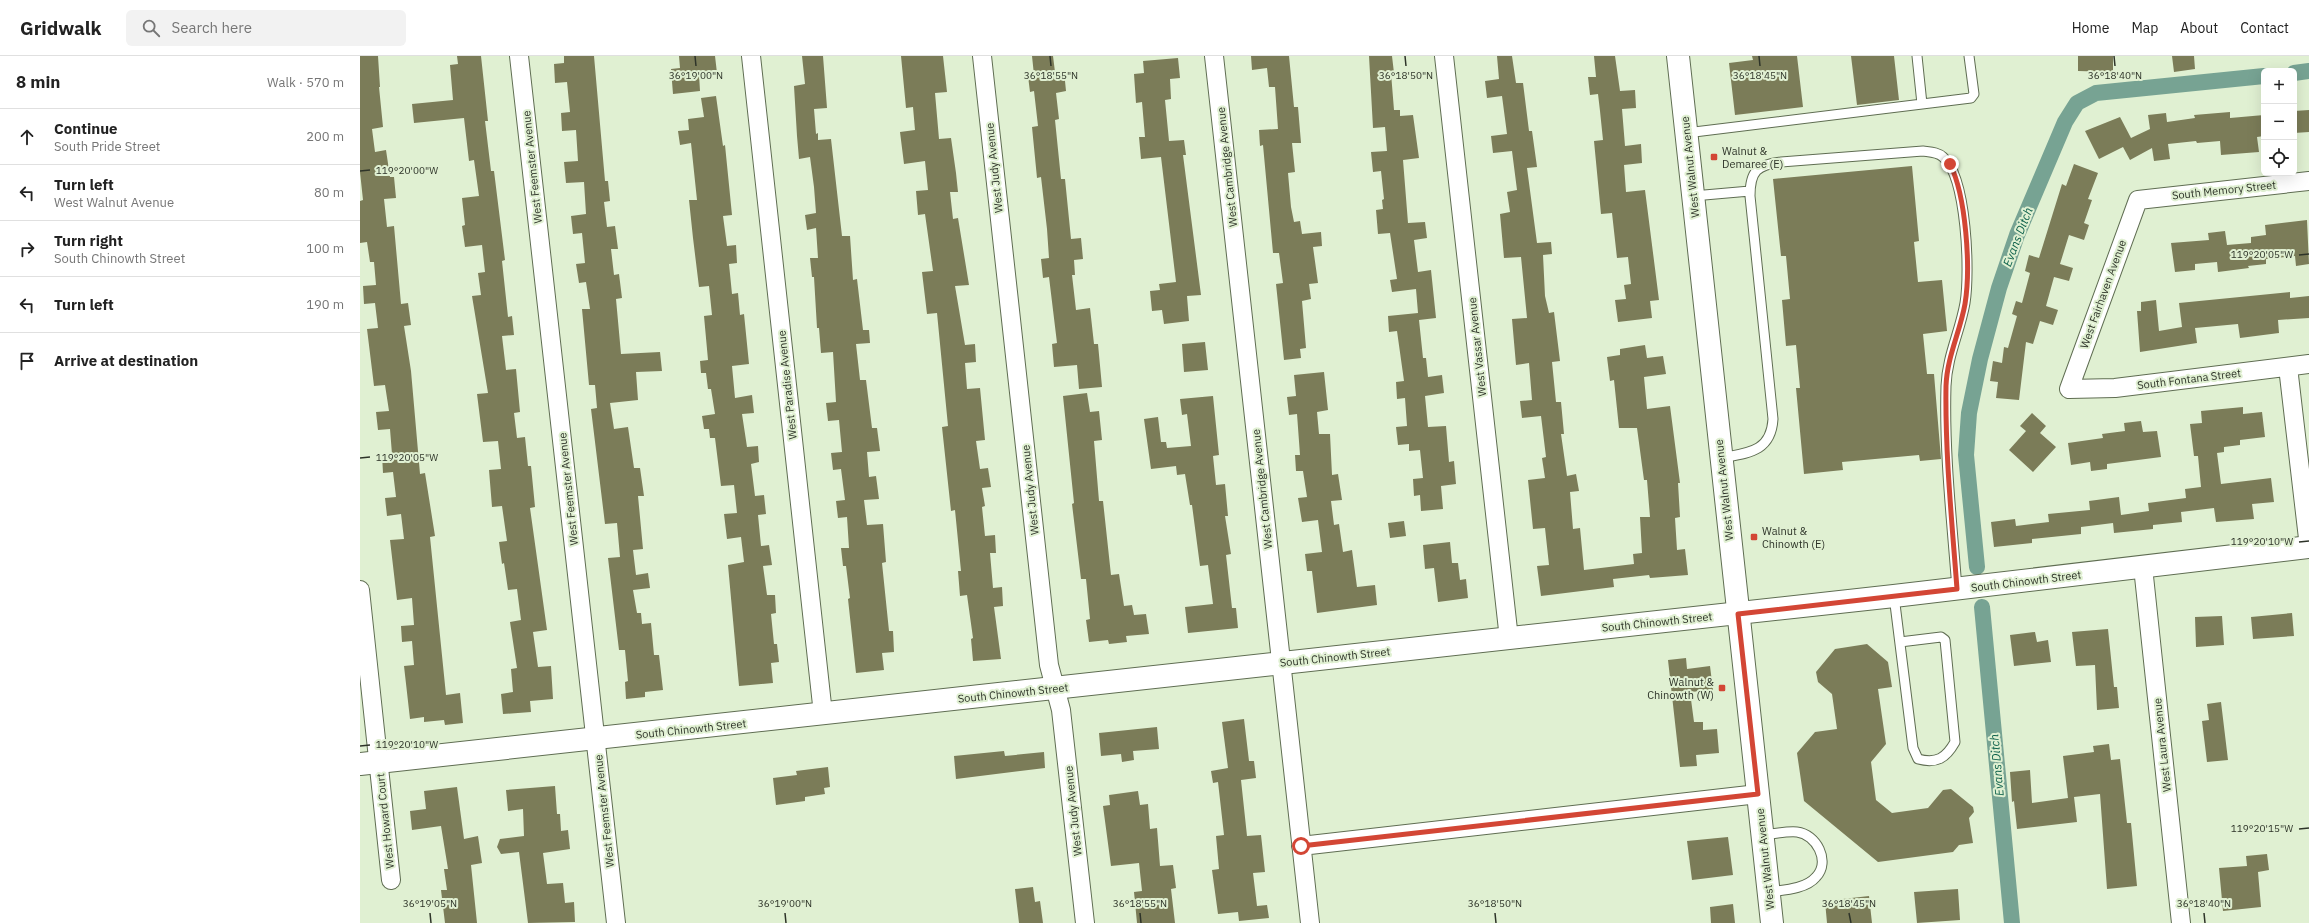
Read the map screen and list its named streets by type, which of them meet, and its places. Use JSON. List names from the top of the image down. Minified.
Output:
{"streets":{"street":["West Feemster Avenue","West Cambridge Avenue","West Walnut Avenue","West Judy Avenue","South Memory Street","West Fairhaven Avenue","West Vassar Avenue","South Fontana Street","West Paradise Avenue","South Chinowth Street","West Laura Avenue","West Howard Court"]},"crossings":[["West Feemster Avenue","South Chinowth Street"],["West Cambridge Avenue","South Chinowth Street"],["West Walnut Avenue","South Chinowth Street"],["West Judy Avenue","South Chinowth Street"],["South Memory Street","West Fairhaven Avenue"],["West Fairhaven Avenue","South Fontana Street"],["West Vassar Avenue","South Chinowth Street"],["West Paradise Avenue","South Chinowth Street"],["South Chinowth Street","West Laura Avenue"],["South Chinowth Street","West Howard Court"]],"water":["Evans Ditch"],"places":{"transit":["Walnut & Demaree (E)","Walnut & Chinowth (E)","Walnut & Chinowth (W)"]},"page":{"header":"Gridwalk","search":"Search here","nav":["Home","Map","About","Contact"],"heading":["8 min","Walk · 570 m"],"map_buttons":["+","−"],"list":[["Continue","South Pride Street","200 m"],["Turn left","West Walnut Avenue","80 m"],["Turn right","South Chinowth Street","100 m"],["Turn left","190 m"],"Arrive at destination"]},"coordinates":["36°19'00\"N","36°18'55\"N","36°18'50\"N","36°18'45\"N","36°18'40\"N","119°20'00\"W","119°20'05\"W","119°20'10\"W","119°20'15\"W","36°19'05\"N"]}
